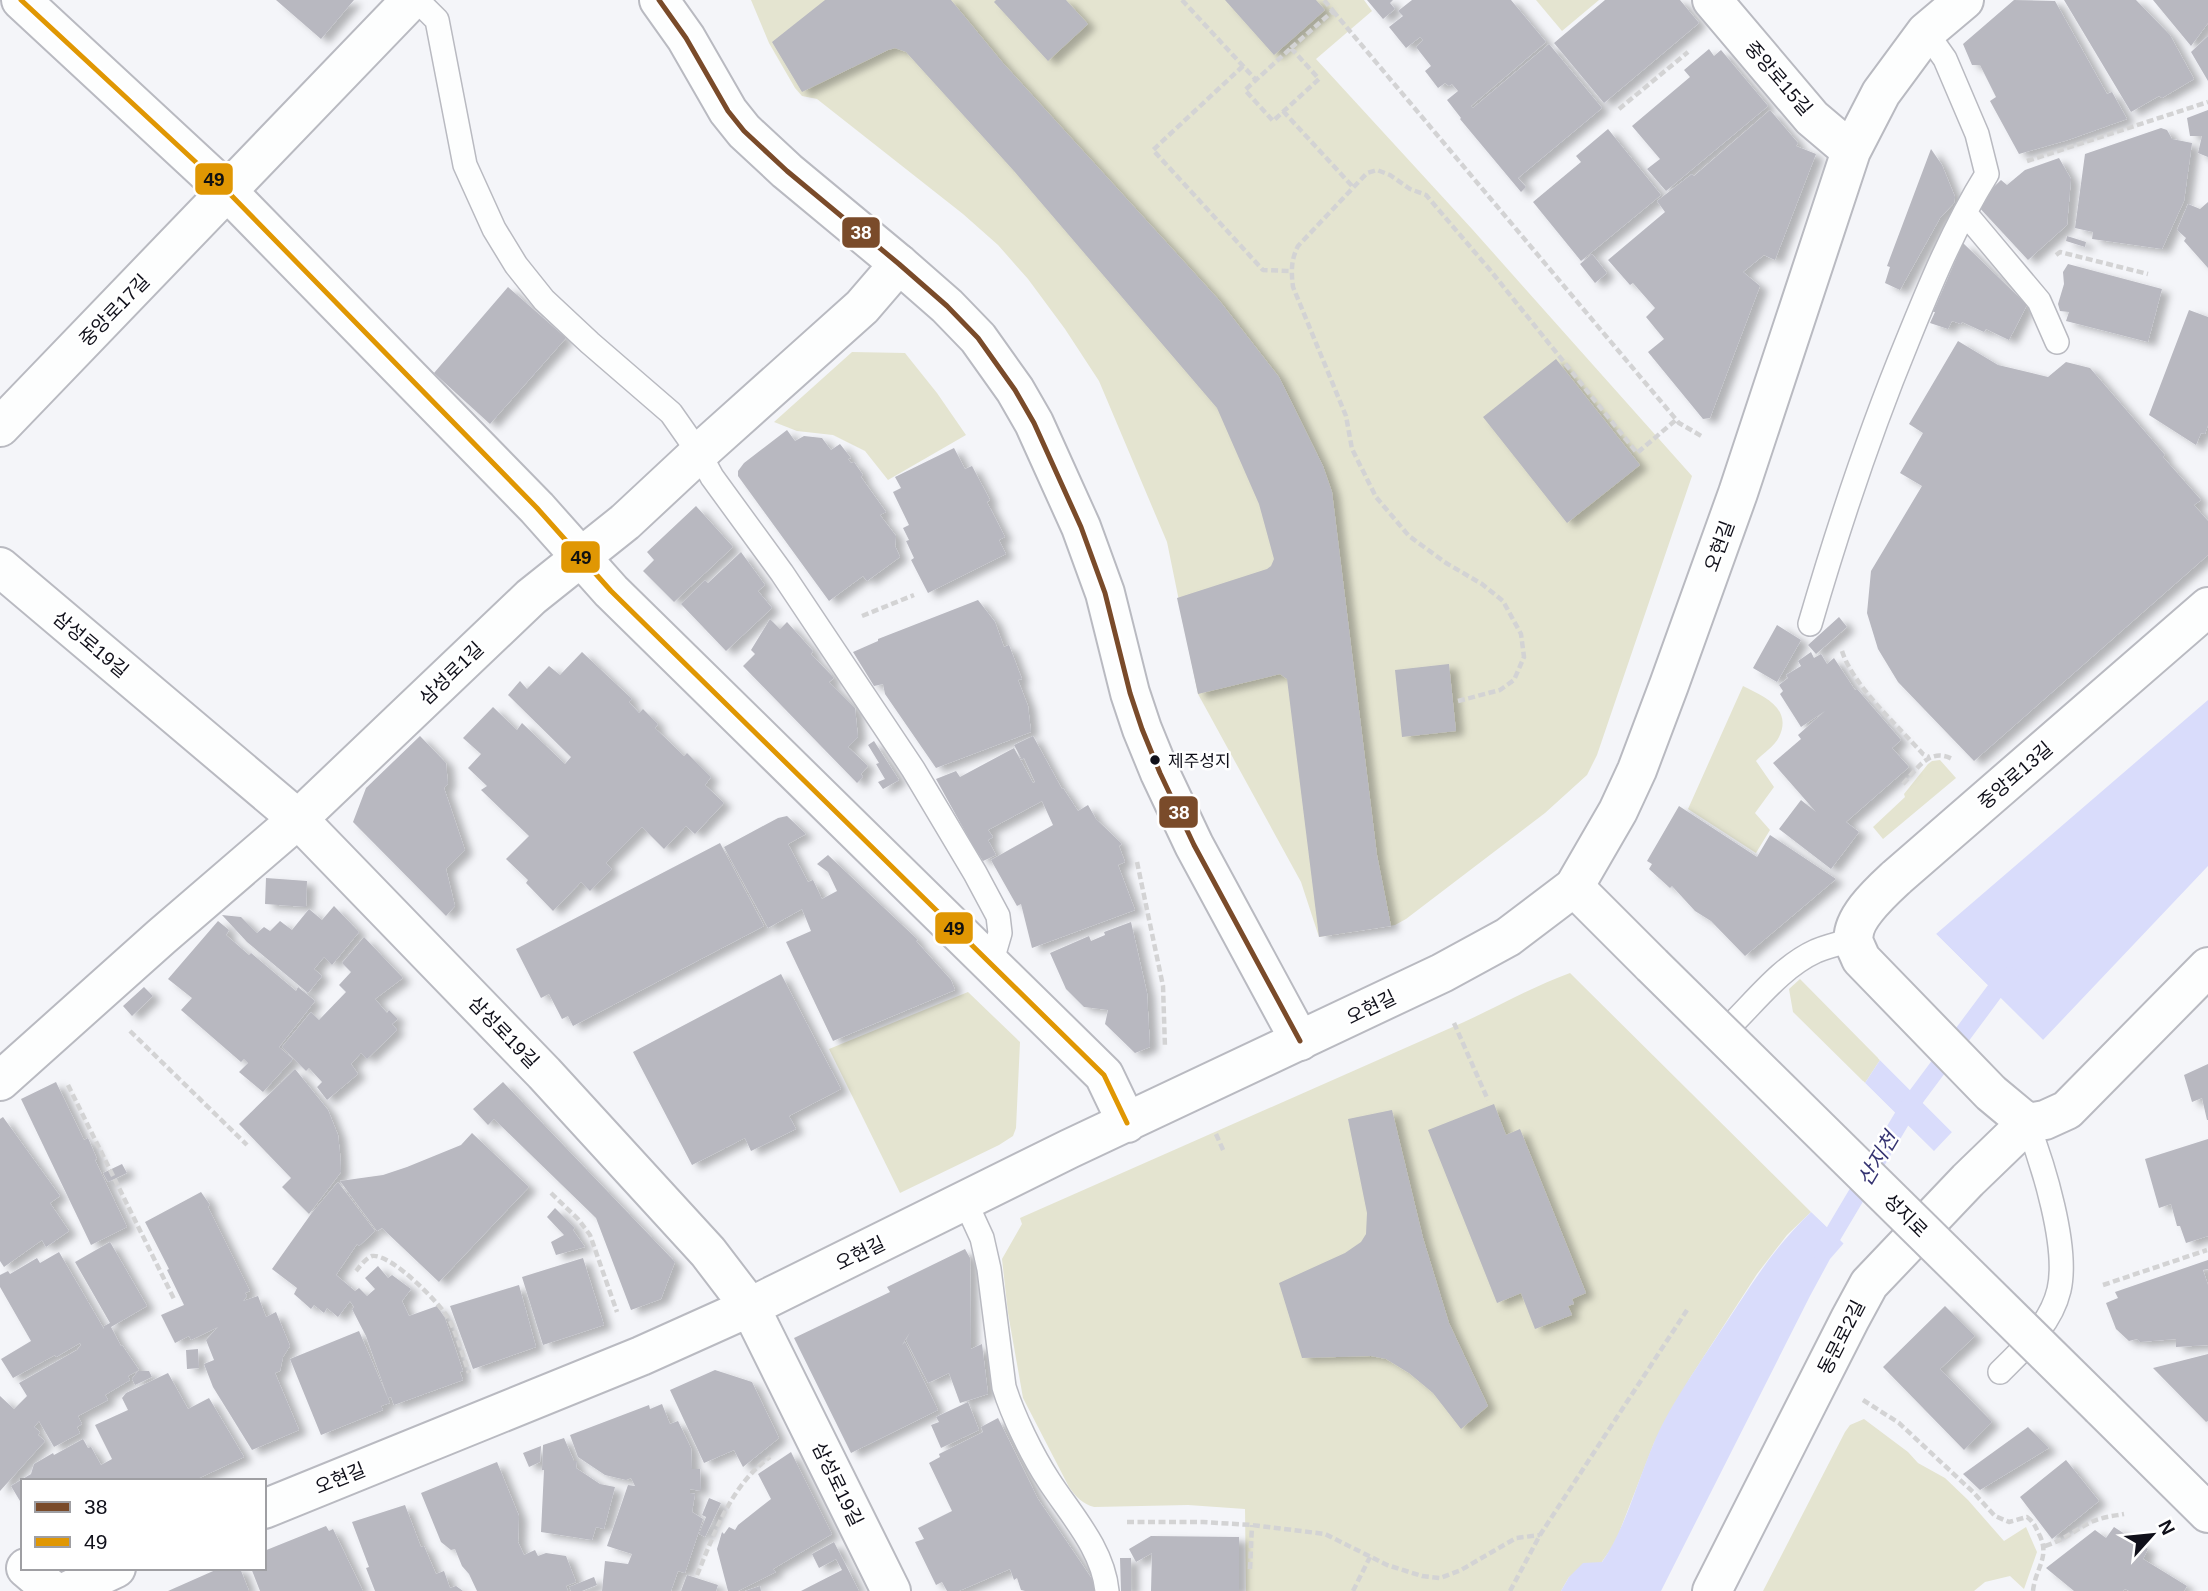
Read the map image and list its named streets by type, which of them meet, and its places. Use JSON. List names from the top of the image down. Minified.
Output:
{"streets":{"street":["중앙로15길","중앙로17길","오현길","삼성로19길","삼성로1길","중앙로13길","성지로","동문로2길"]},"crossings":[["중앙로15길","오현길"],["오현길","삼성로19길"],["오현길","성지로"],["삼성로19길","삼성로1길"]],"water":["산지천"],"places":["제주성지"],"lines":["transit line 38","transit line 49"],"legend":["38","49"],"north":"top right"}
